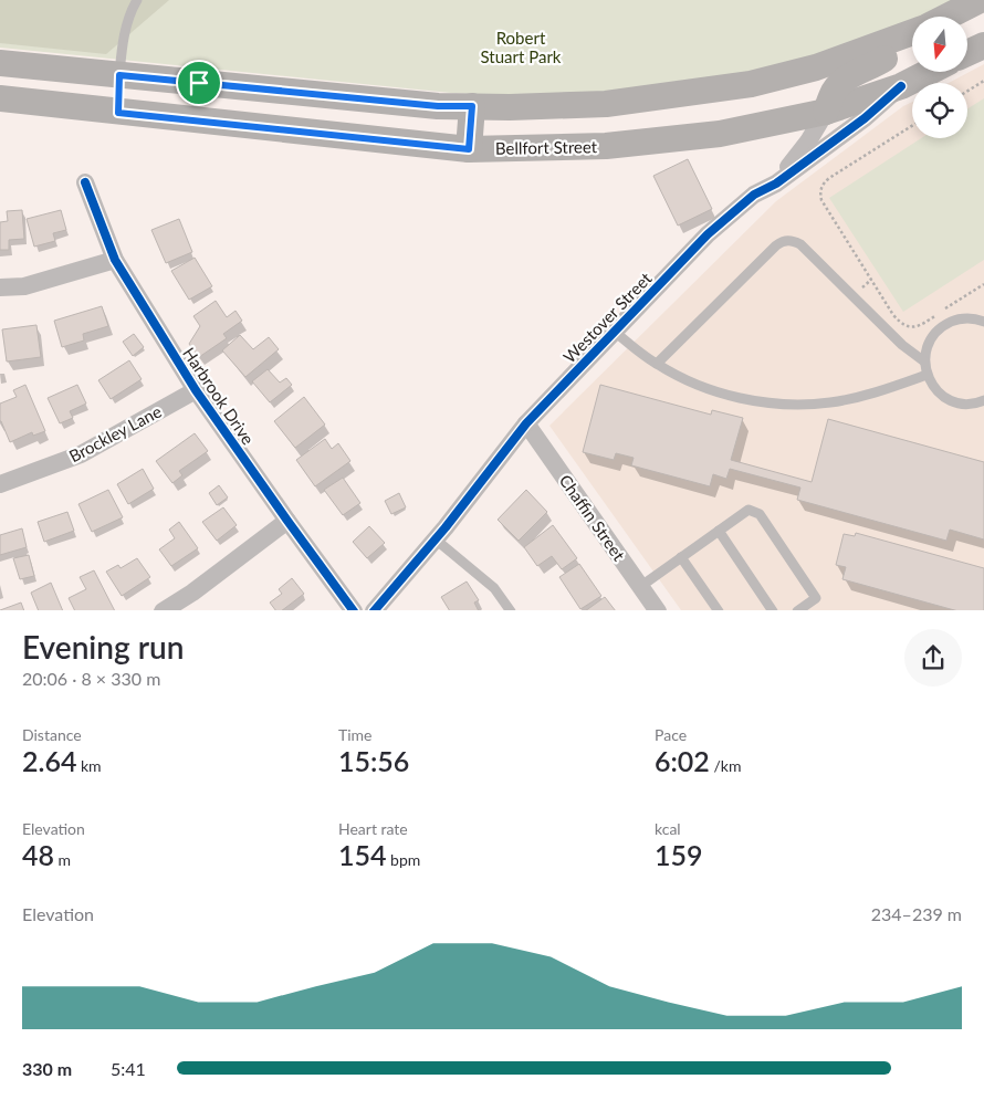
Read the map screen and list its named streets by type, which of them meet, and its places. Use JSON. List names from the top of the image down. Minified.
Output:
{"streets":{"main road":["Bellfort Street"],"street":["Westover Street","Harbrook Drive","Brockley Lane","Chaffin Street"]},"crossings":[["Bellfort Street","Westover Street"],["Westover Street","Chaffin Street"],["Harbrook Drive","Brockley Lane"]],"parks":["Robert Stuart Park"],"north":"bottom","page":{"heading":["Evening run","20:06 · 8 × 330 m"],"stats":[["Distance","2.64 km"],["Time","15:56"],["Pace","6:02 /km"],["Elevation","48 m"],["Heart rate","154 bpm"],["kcal","159"]],"chart":["Elevation","234–239 m"],"list":[{"name":"330 m","note":"5:41"}]}}
